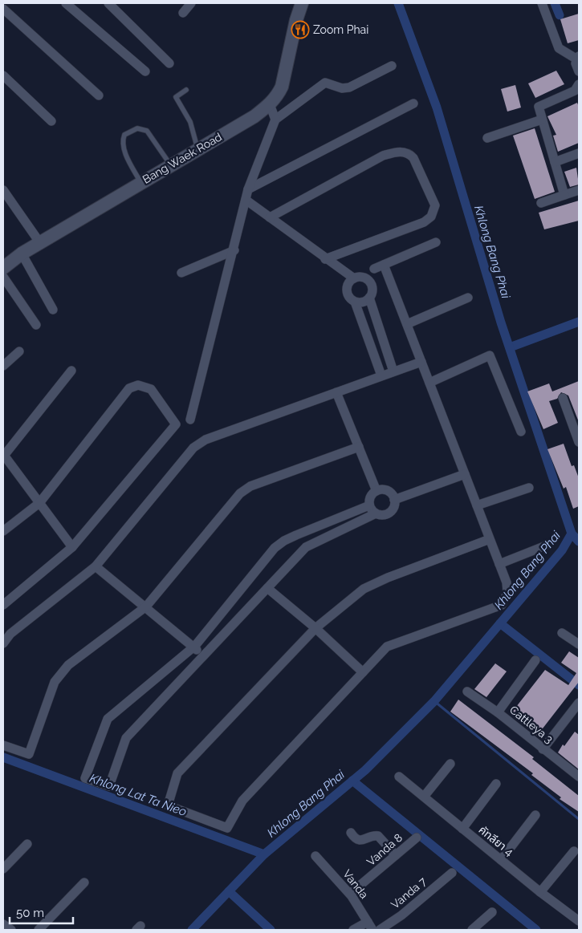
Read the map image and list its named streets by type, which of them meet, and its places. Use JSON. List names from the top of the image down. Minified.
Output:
{"streets":{"main road":["Bang Waek Road"],"street":["Cattleya 3","คัทลียา 4","Vanda 8","Vanda","Vanda 7"]},"crossings":[["Vanda 8","Vanda"]],"water":["Khlong Bang Phai","Khlong Lat Ta Nieo"],"places":{"restaurant":["Zoom Phai"]},"scale_bar":"50 m"}
